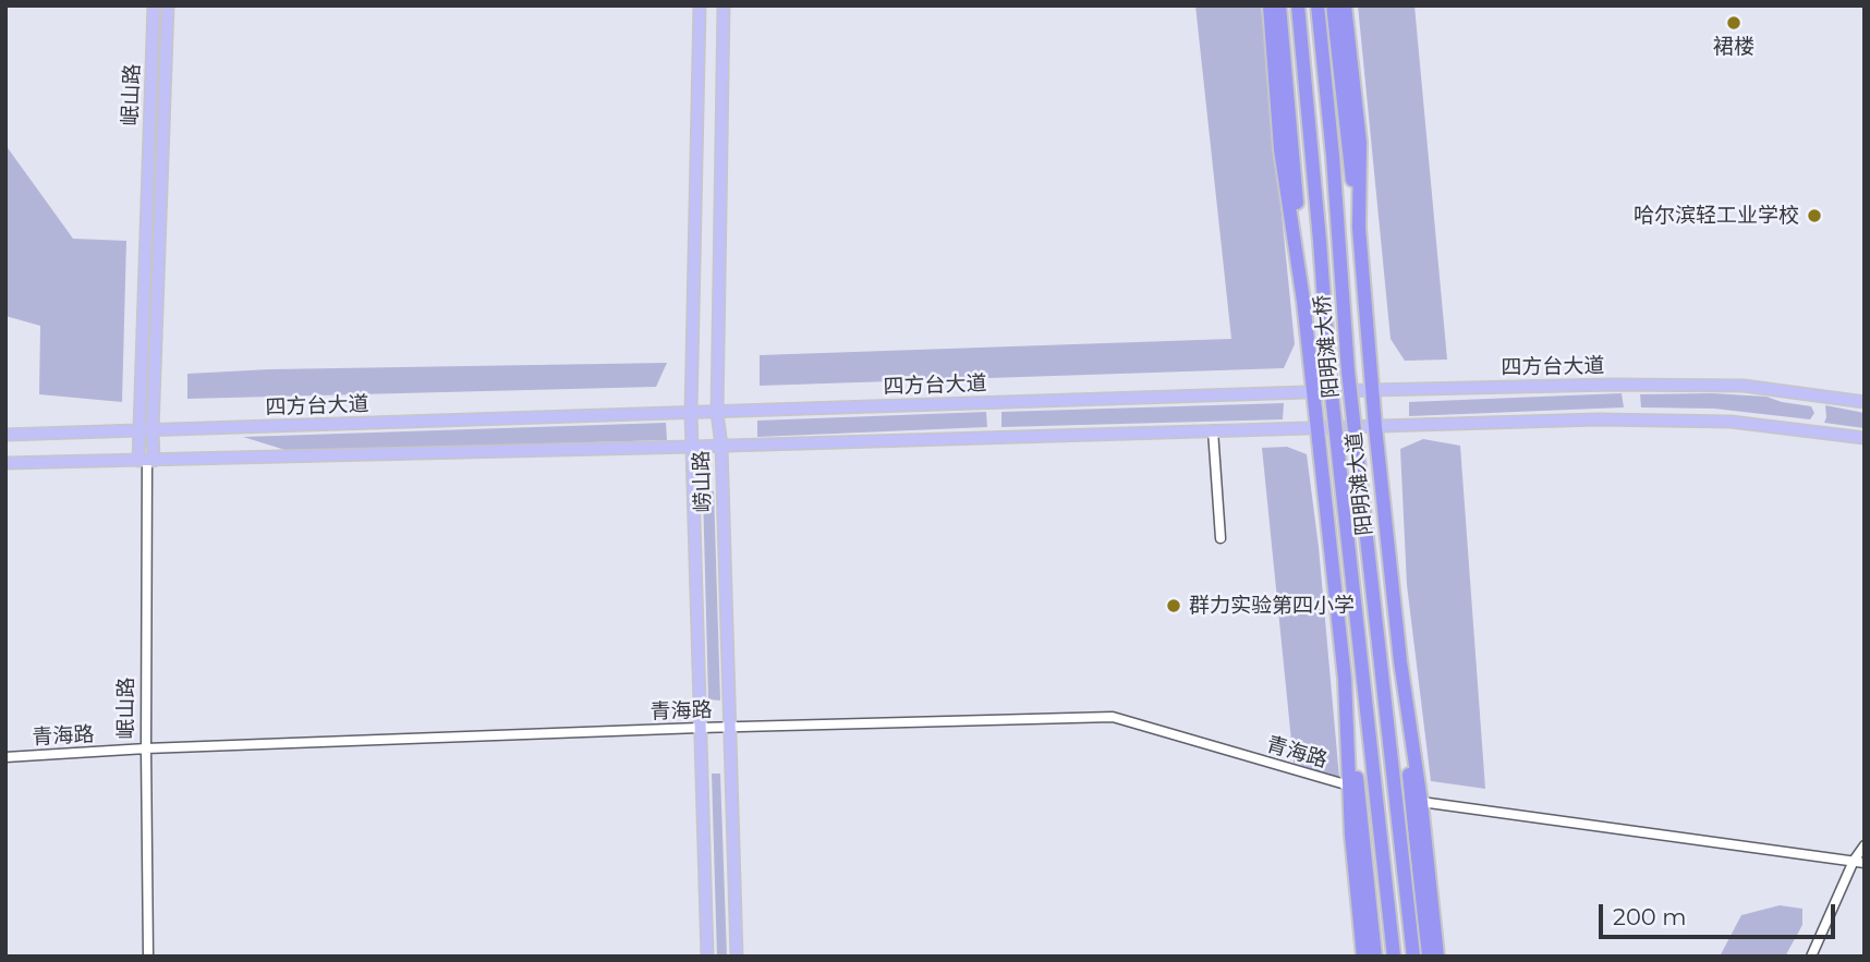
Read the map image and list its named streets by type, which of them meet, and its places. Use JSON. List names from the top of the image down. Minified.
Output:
{"streets":{"highway":["阳明滩大桥","阳明滩大道"],"main road":["岷山路","四方台大道","崂山路"],"street":["青海路"]},"crossings":[["岷山路","四方台大道"],["岷山路","青海路"],["四方台大道","崂山路"],["四方台大道","阳明滩大道"],["崂山路","青海路"],["阳明滩大道","青海路"]],"places":["裙楼","哈尔滨轻工业学校","群力实验第四小学"],"scale_bar":"200 m"}
